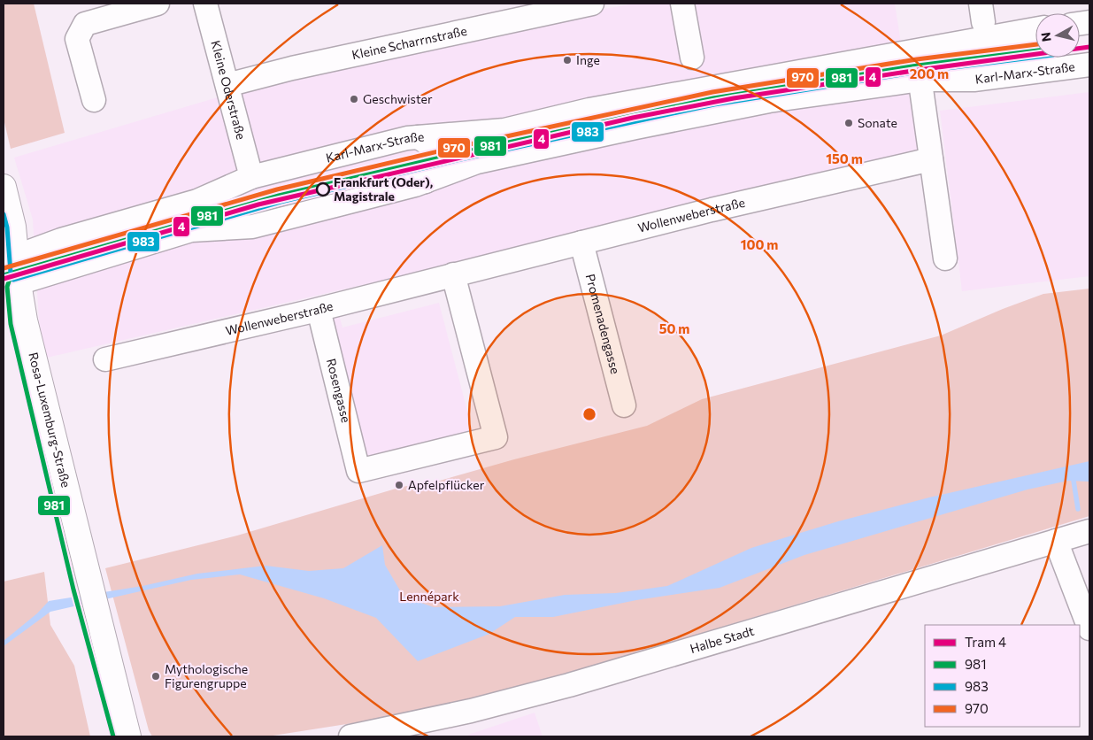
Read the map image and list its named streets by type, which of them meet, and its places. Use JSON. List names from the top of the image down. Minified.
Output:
{"streets":{"main road":["Rosa-Luxemburg-Straße"],"street":["Kleine Scharrnstraße","Karl-Marx-Straße","Kleine Oderstraße","Wollenweberstraße","Promenadengasse","Rosengasse","Halbe Stadt"]},"crossings":[["Kleine Scharrnstraße","Kleine Oderstraße"],["Karl-Marx-Straße","Kleine Oderstraße"],["Karl-Marx-Straße","Rosa-Luxemburg-Straße"],["Wollenweberstraße","Promenadengasse"],["Wollenweberstraße","Rosengasse"]],"parks":["Lennépark"],"places":["Inge","Geschwister","Sonate","Frankfurt (Oder), Magistrale","Apfelpflücker","Mythologische Figurengruppe"],"lines":["transit line 970","tram line 4","transit line 981","transit line 983"],"legend":["Tram 4","981","983","970"],"north":"left","rings":["200 m","150 m","100 m","50 m"]}
